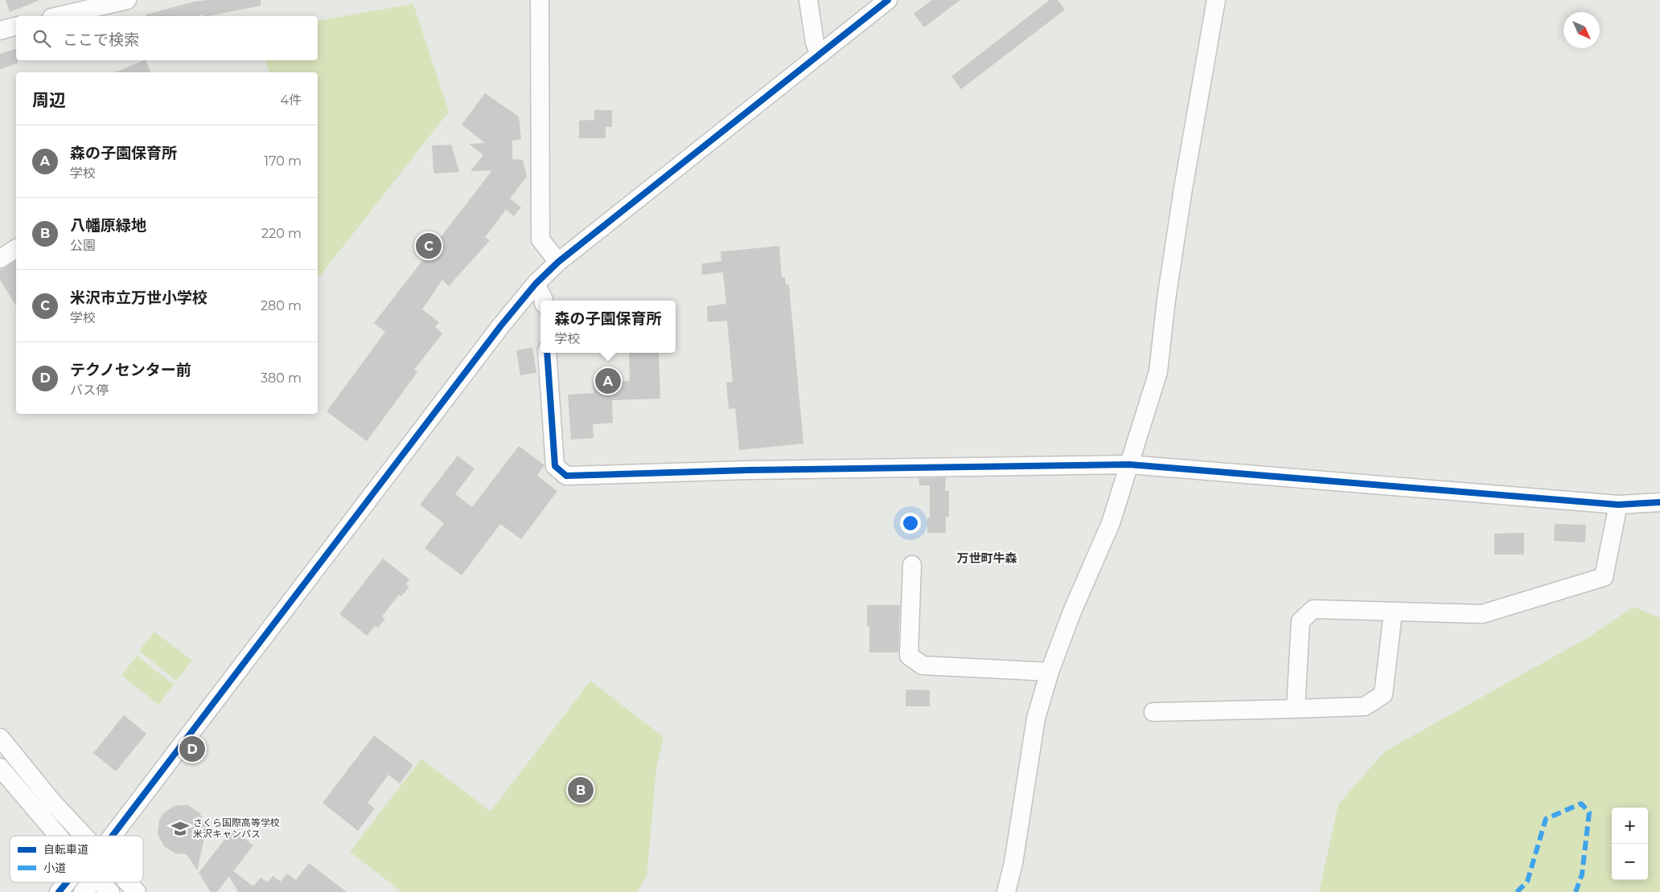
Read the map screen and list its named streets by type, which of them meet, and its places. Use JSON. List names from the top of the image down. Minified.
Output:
{"districts":["万世町牛森"],"places":{"school or university":["さくら国際高等学校 米沢キャンパス"]},"legend":["自転車道","小道"],"north":"bottom right","page":{"search":"ここで検索","heading":["周辺","4件"],"list":[{"mark":"A","name":"森の子園保育所","note":"学校","value":"170 m"},{"mark":"B","name":"八幡原緑地","note":"公園","value":"220 m"},{"mark":"C","name":"米沢市立万世小学校","note":"学校","value":"280 m"},{"mark":"D","name":"テクノセンター前","note":"バス停","value":"380 m"}],"pins":["C","A","D","B"],"popup":["森の子園保育所","学校"],"map_buttons":["+","−"]}}
